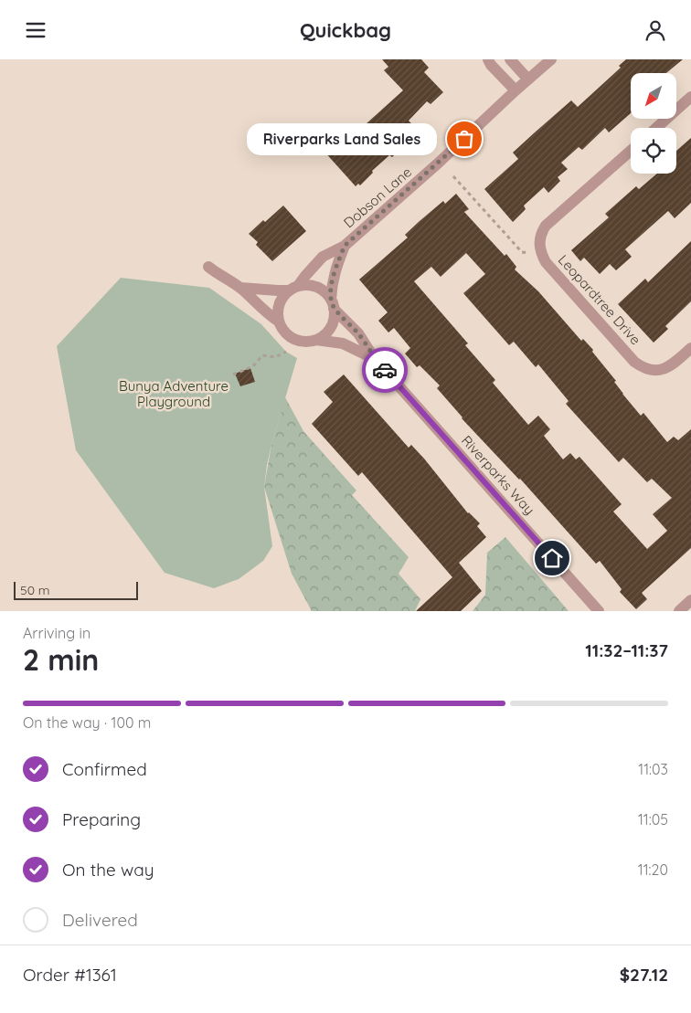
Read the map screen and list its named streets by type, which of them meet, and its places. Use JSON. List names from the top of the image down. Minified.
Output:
{"streets":{"street":["Dobson Lane","Leopardtree Drive","Riverparks Way"]},"crossings":[["Dobson Lane","Riverparks Way"]],"parks":["Bunya Adventure Playground"],"places":["Riverparks Land Sales"],"scale_bar":"50 m","north":"bottom left","page":{"header":"Quickbag","bubble":"Riverparks Land Sales","scale":"50 m","heading":["2 min","Arriving in","11:32–11:37"],"panel":["Order #1361","$27.12"],"bar":"On the way · 100 m","list":[["Confirmed","11:03"],["Preparing","11:05"],["On the way","11:20"],"Delivered"]}}
